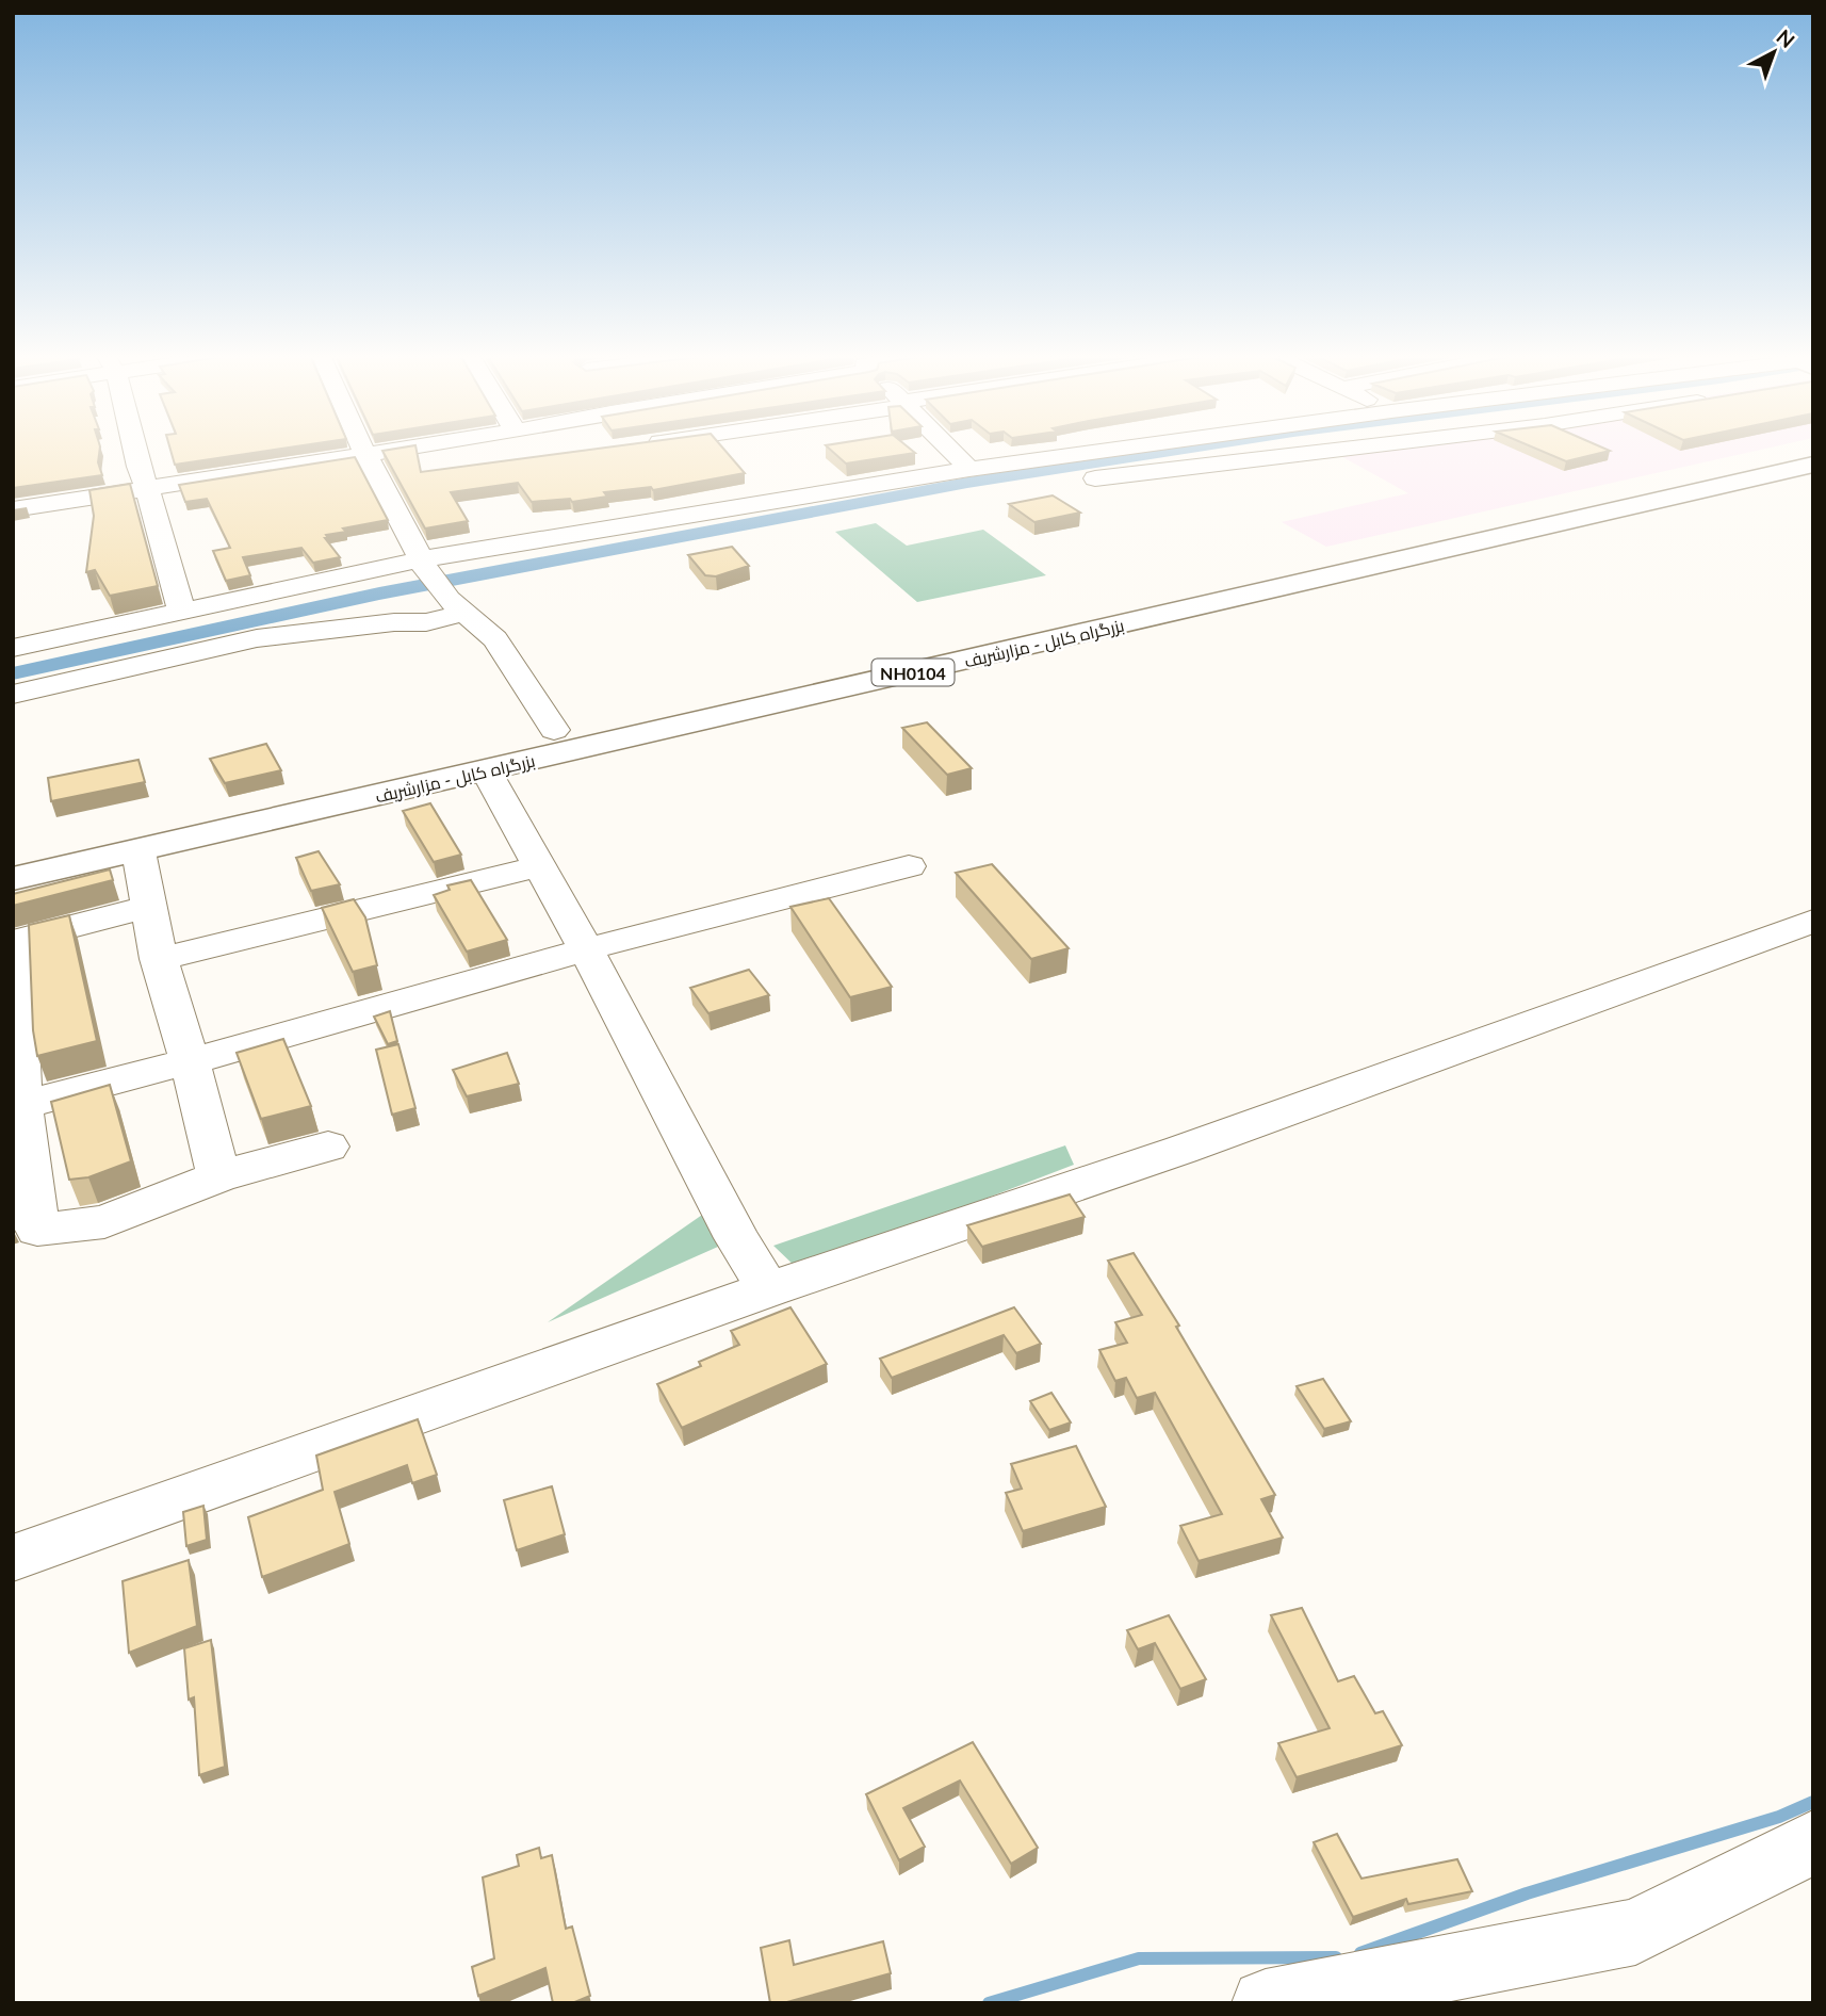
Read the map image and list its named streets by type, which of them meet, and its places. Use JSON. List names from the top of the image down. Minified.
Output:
{"streets":{"highway":["بزرگراه کابل - مزارشریف","NH0104"]},"north":"top right"}
